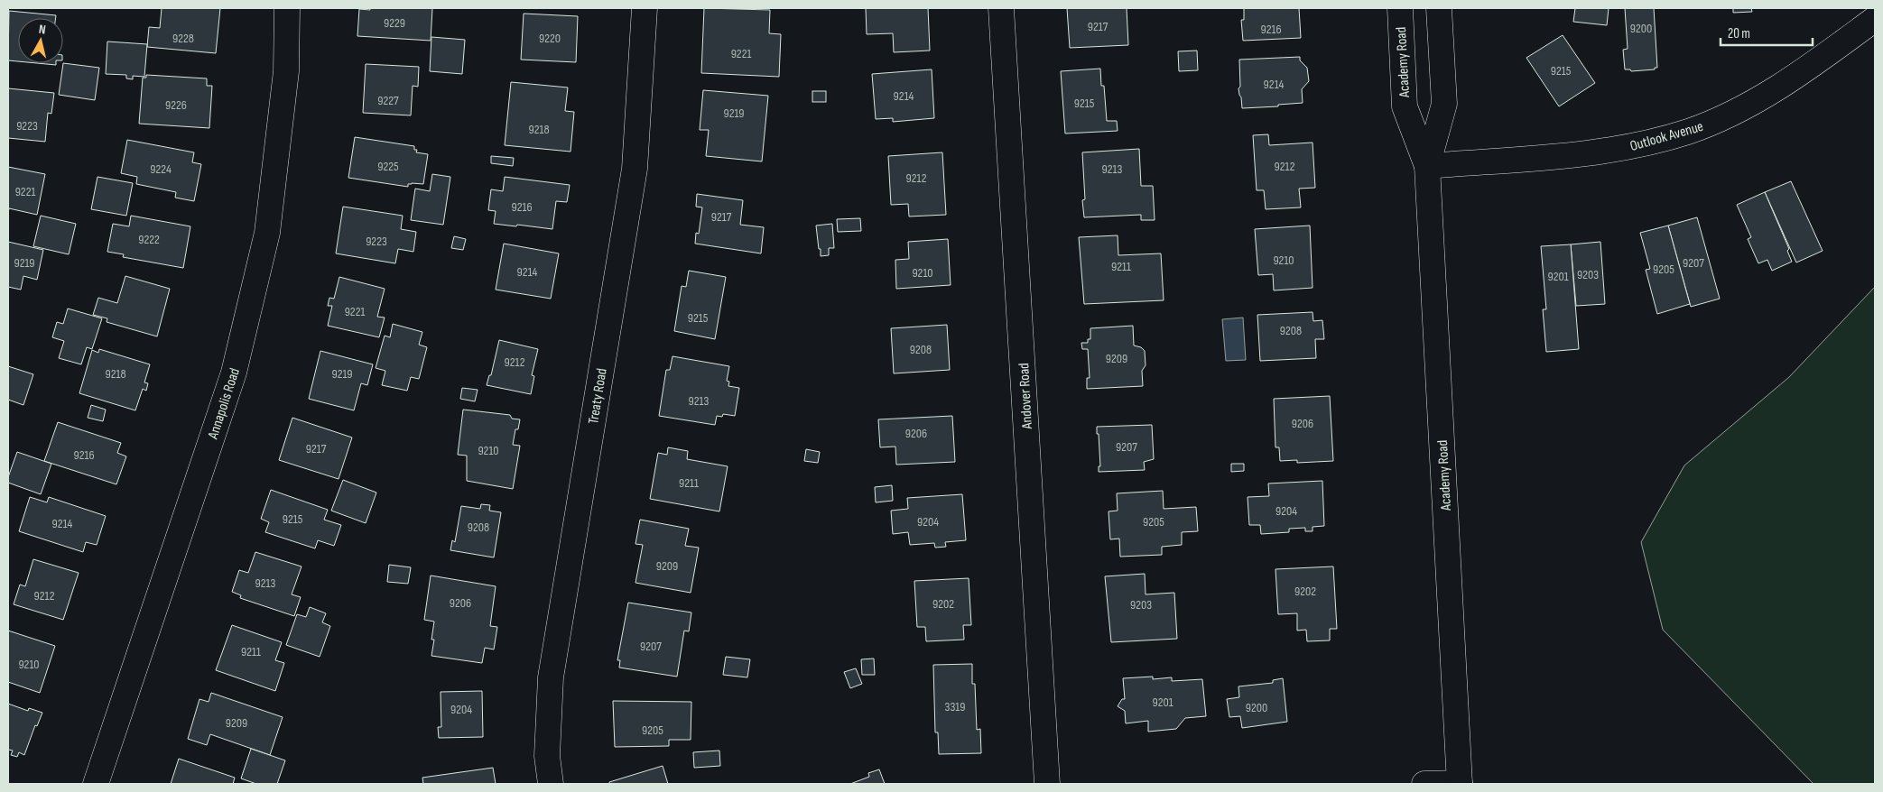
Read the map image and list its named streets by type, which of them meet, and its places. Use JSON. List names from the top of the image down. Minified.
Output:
{"streets":{"street":["Academy Road","Outlook Avenue","Treaty Road","Andover Road","Annapolis Road"]},"crossings":[["Academy Road","Outlook Avenue"]],"house_numbers":["9229","9217","9200","9216","9228","9220","9221","9215","9214","9214","9227","9215","9226","9219","9223","9218","9225","9212","9224","9213","9212","9221","9216","9217","9222","9223","9210","9219","9207","9211","9205","9214","9210","9203","9201","9221","9215","9208","9208","9209","9212","9218","9219","9213","9206","9206","9207","9217","9210","9216","9211","9204","9215","9204","9205","9214","9208","9209","9213","9202","9212","9206","9202","9203","9207","9211","9210","9201","3319","9200","9204","9209","9205"],"scale_bar":"20 m","north":"top"}
